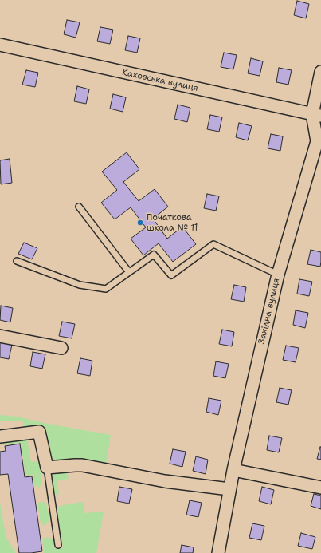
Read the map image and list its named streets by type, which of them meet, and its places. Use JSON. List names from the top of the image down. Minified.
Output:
{"streets":{"street":["Каховська вулиця","Західна вулиця"]},"crossings":[["Каховська вулиця","Західна вулиця"]],"places":["Початкова школа № 11"]}
